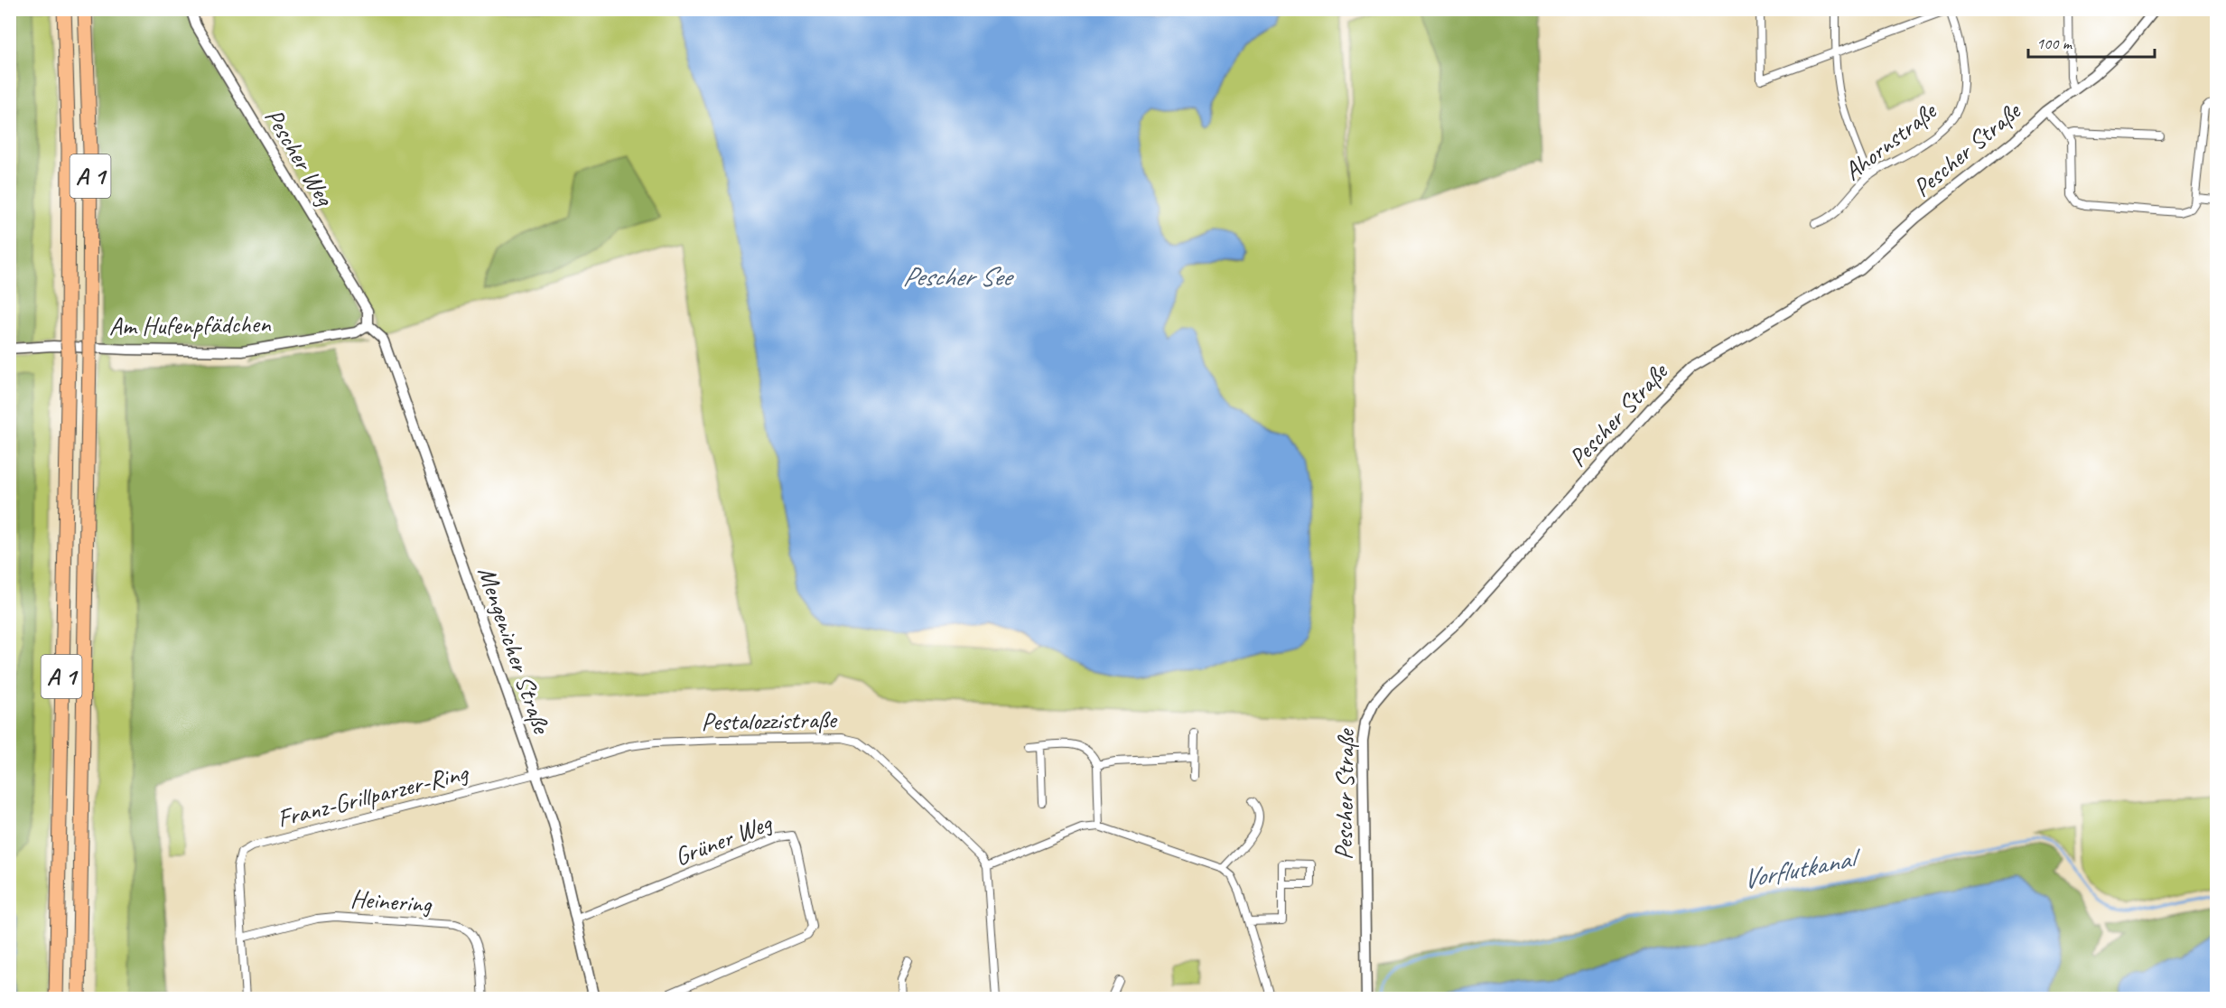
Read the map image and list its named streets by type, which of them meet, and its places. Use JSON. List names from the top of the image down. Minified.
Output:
{"streets":{"highway":["A 1"],"street":["Ahornstraße","Pescher Straße","Pescher Weg","Am Hufenpfädchen","Mengenicher Straße","Pestalozzistraße","Franz-Grillparzer-Ring","Grüner Weg","Heinering"]},"crossings":[["Pescher Weg","Am Hufenpfädchen"],["Pescher Weg","Mengenicher Straße"],["Am Hufenpfädchen","Mengenicher Straße"],["Mengenicher Straße","Pestalozzistraße"],["Mengenicher Straße","Franz-Grillparzer-Ring"],["Mengenicher Straße","Grüner Weg"],["Pestalozzistraße","Franz-Grillparzer-Ring"],["Franz-Grillparzer-Ring","Heinering"]],"water":["Pescher See","Vorflutkanal"],"scale_bar":"100 m"}
